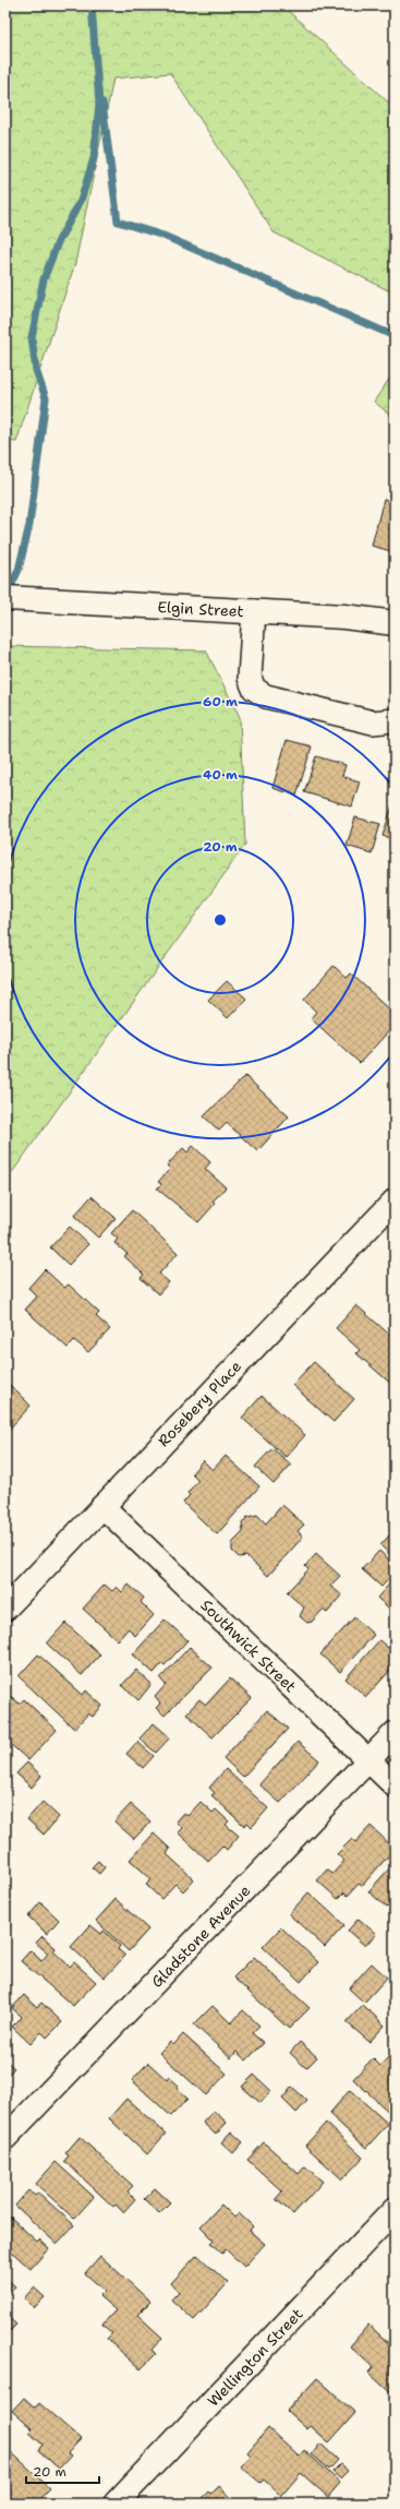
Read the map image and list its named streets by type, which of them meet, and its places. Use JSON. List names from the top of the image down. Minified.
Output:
{"streets":{"street":["Elgin Street","Rosebery Place","Southwick Street","Gladstone Avenue","Wellington Street"]},"crossings":[["Rosebery Place","Southwick Street"],["Southwick Street","Gladstone Avenue"]],"scale_bar":"20 m","rings":["60 m","40 m","20 m"]}
